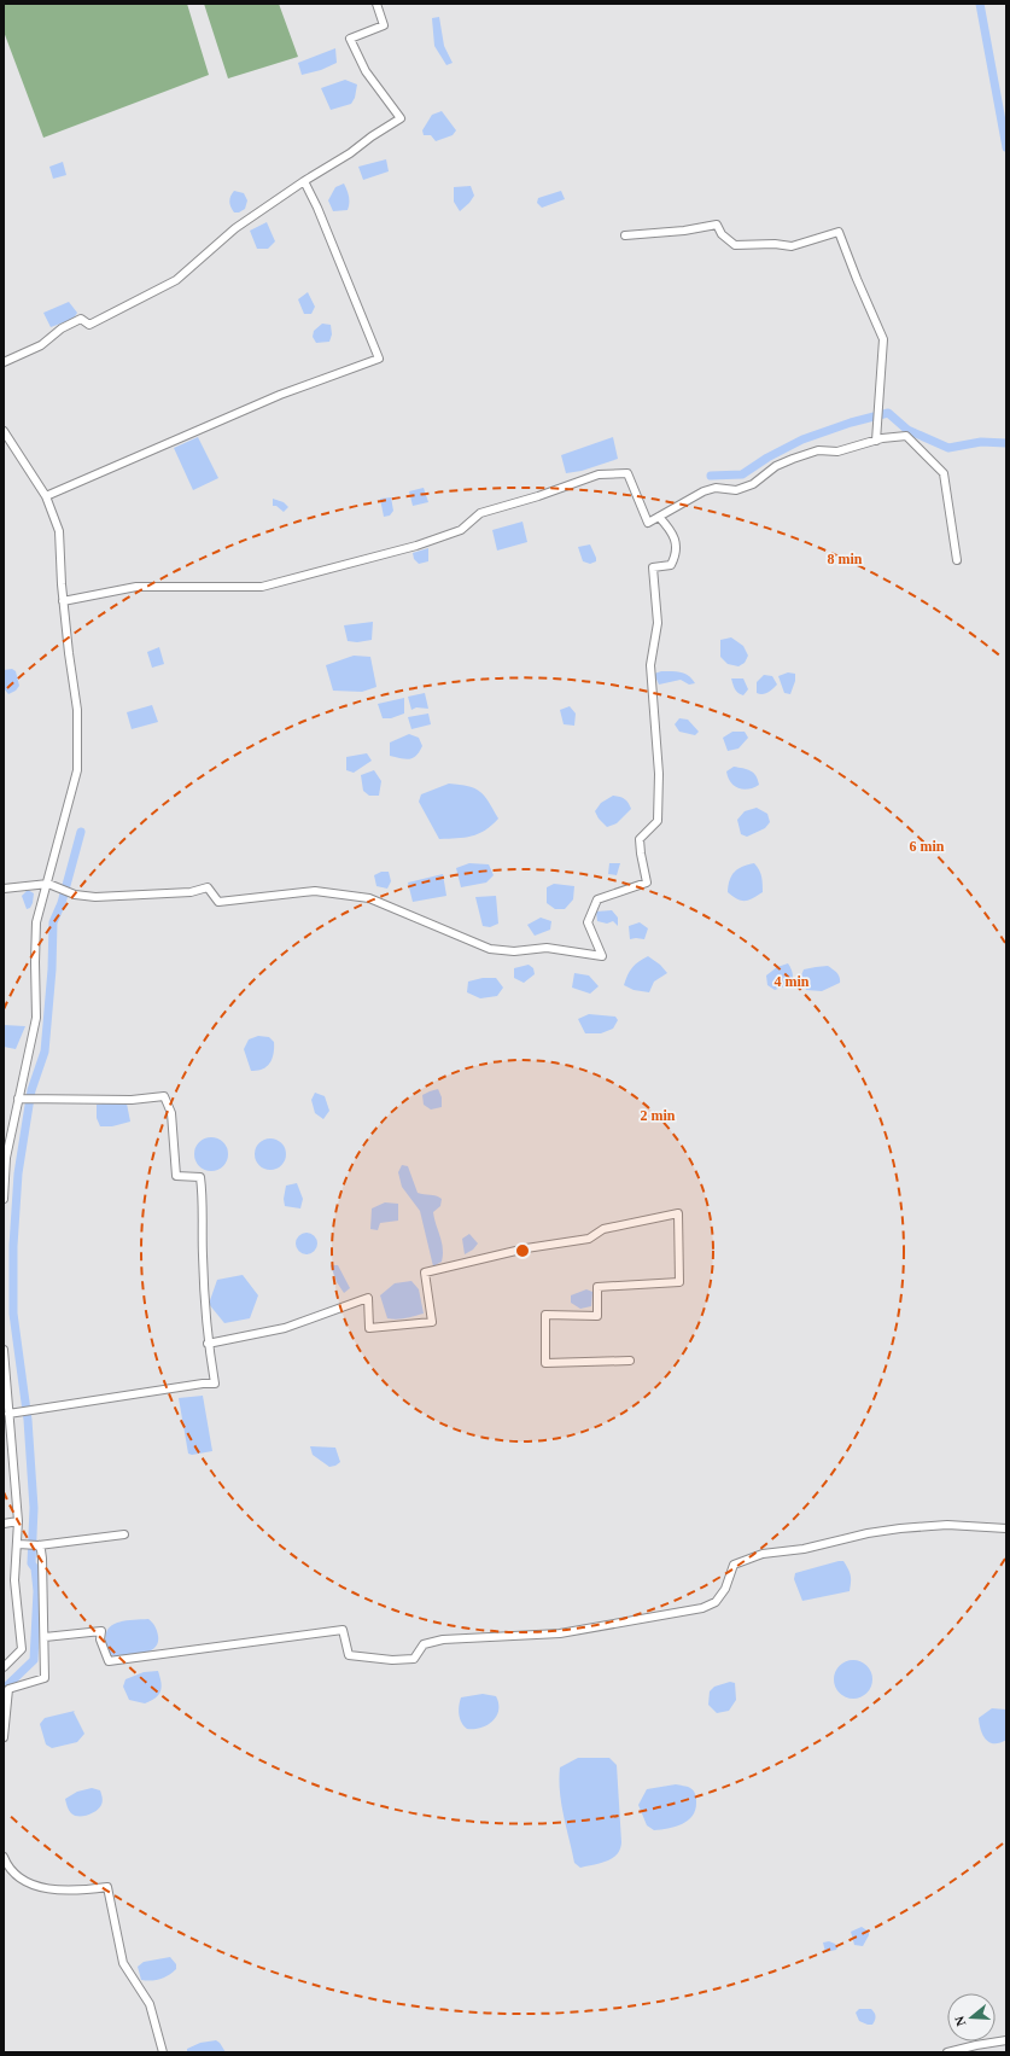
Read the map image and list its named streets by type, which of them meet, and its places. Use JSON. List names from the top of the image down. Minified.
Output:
{"north":"left","rings":["8 min","6 min","4 min","2 min"]}
